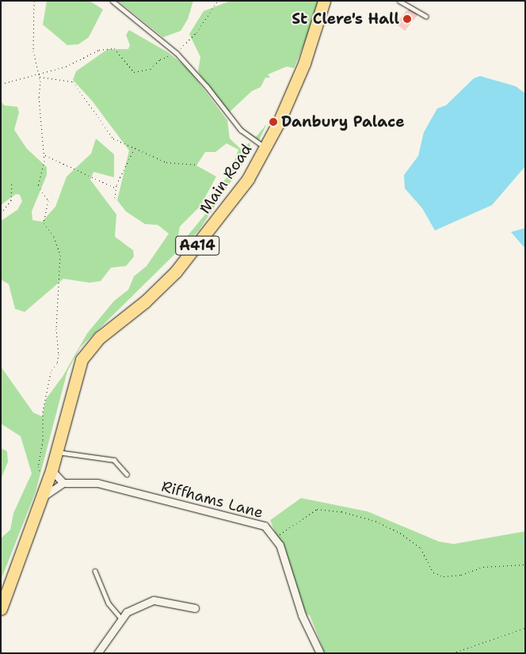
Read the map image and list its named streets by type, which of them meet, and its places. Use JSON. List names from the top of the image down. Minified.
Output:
{"streets":{"main road":["Main Road","A414"],"street":["Riffhams Lane"]},"crossings":[["Main Road","A414"]],"places":["St Clere's Hall","Danbury Palace"]}
